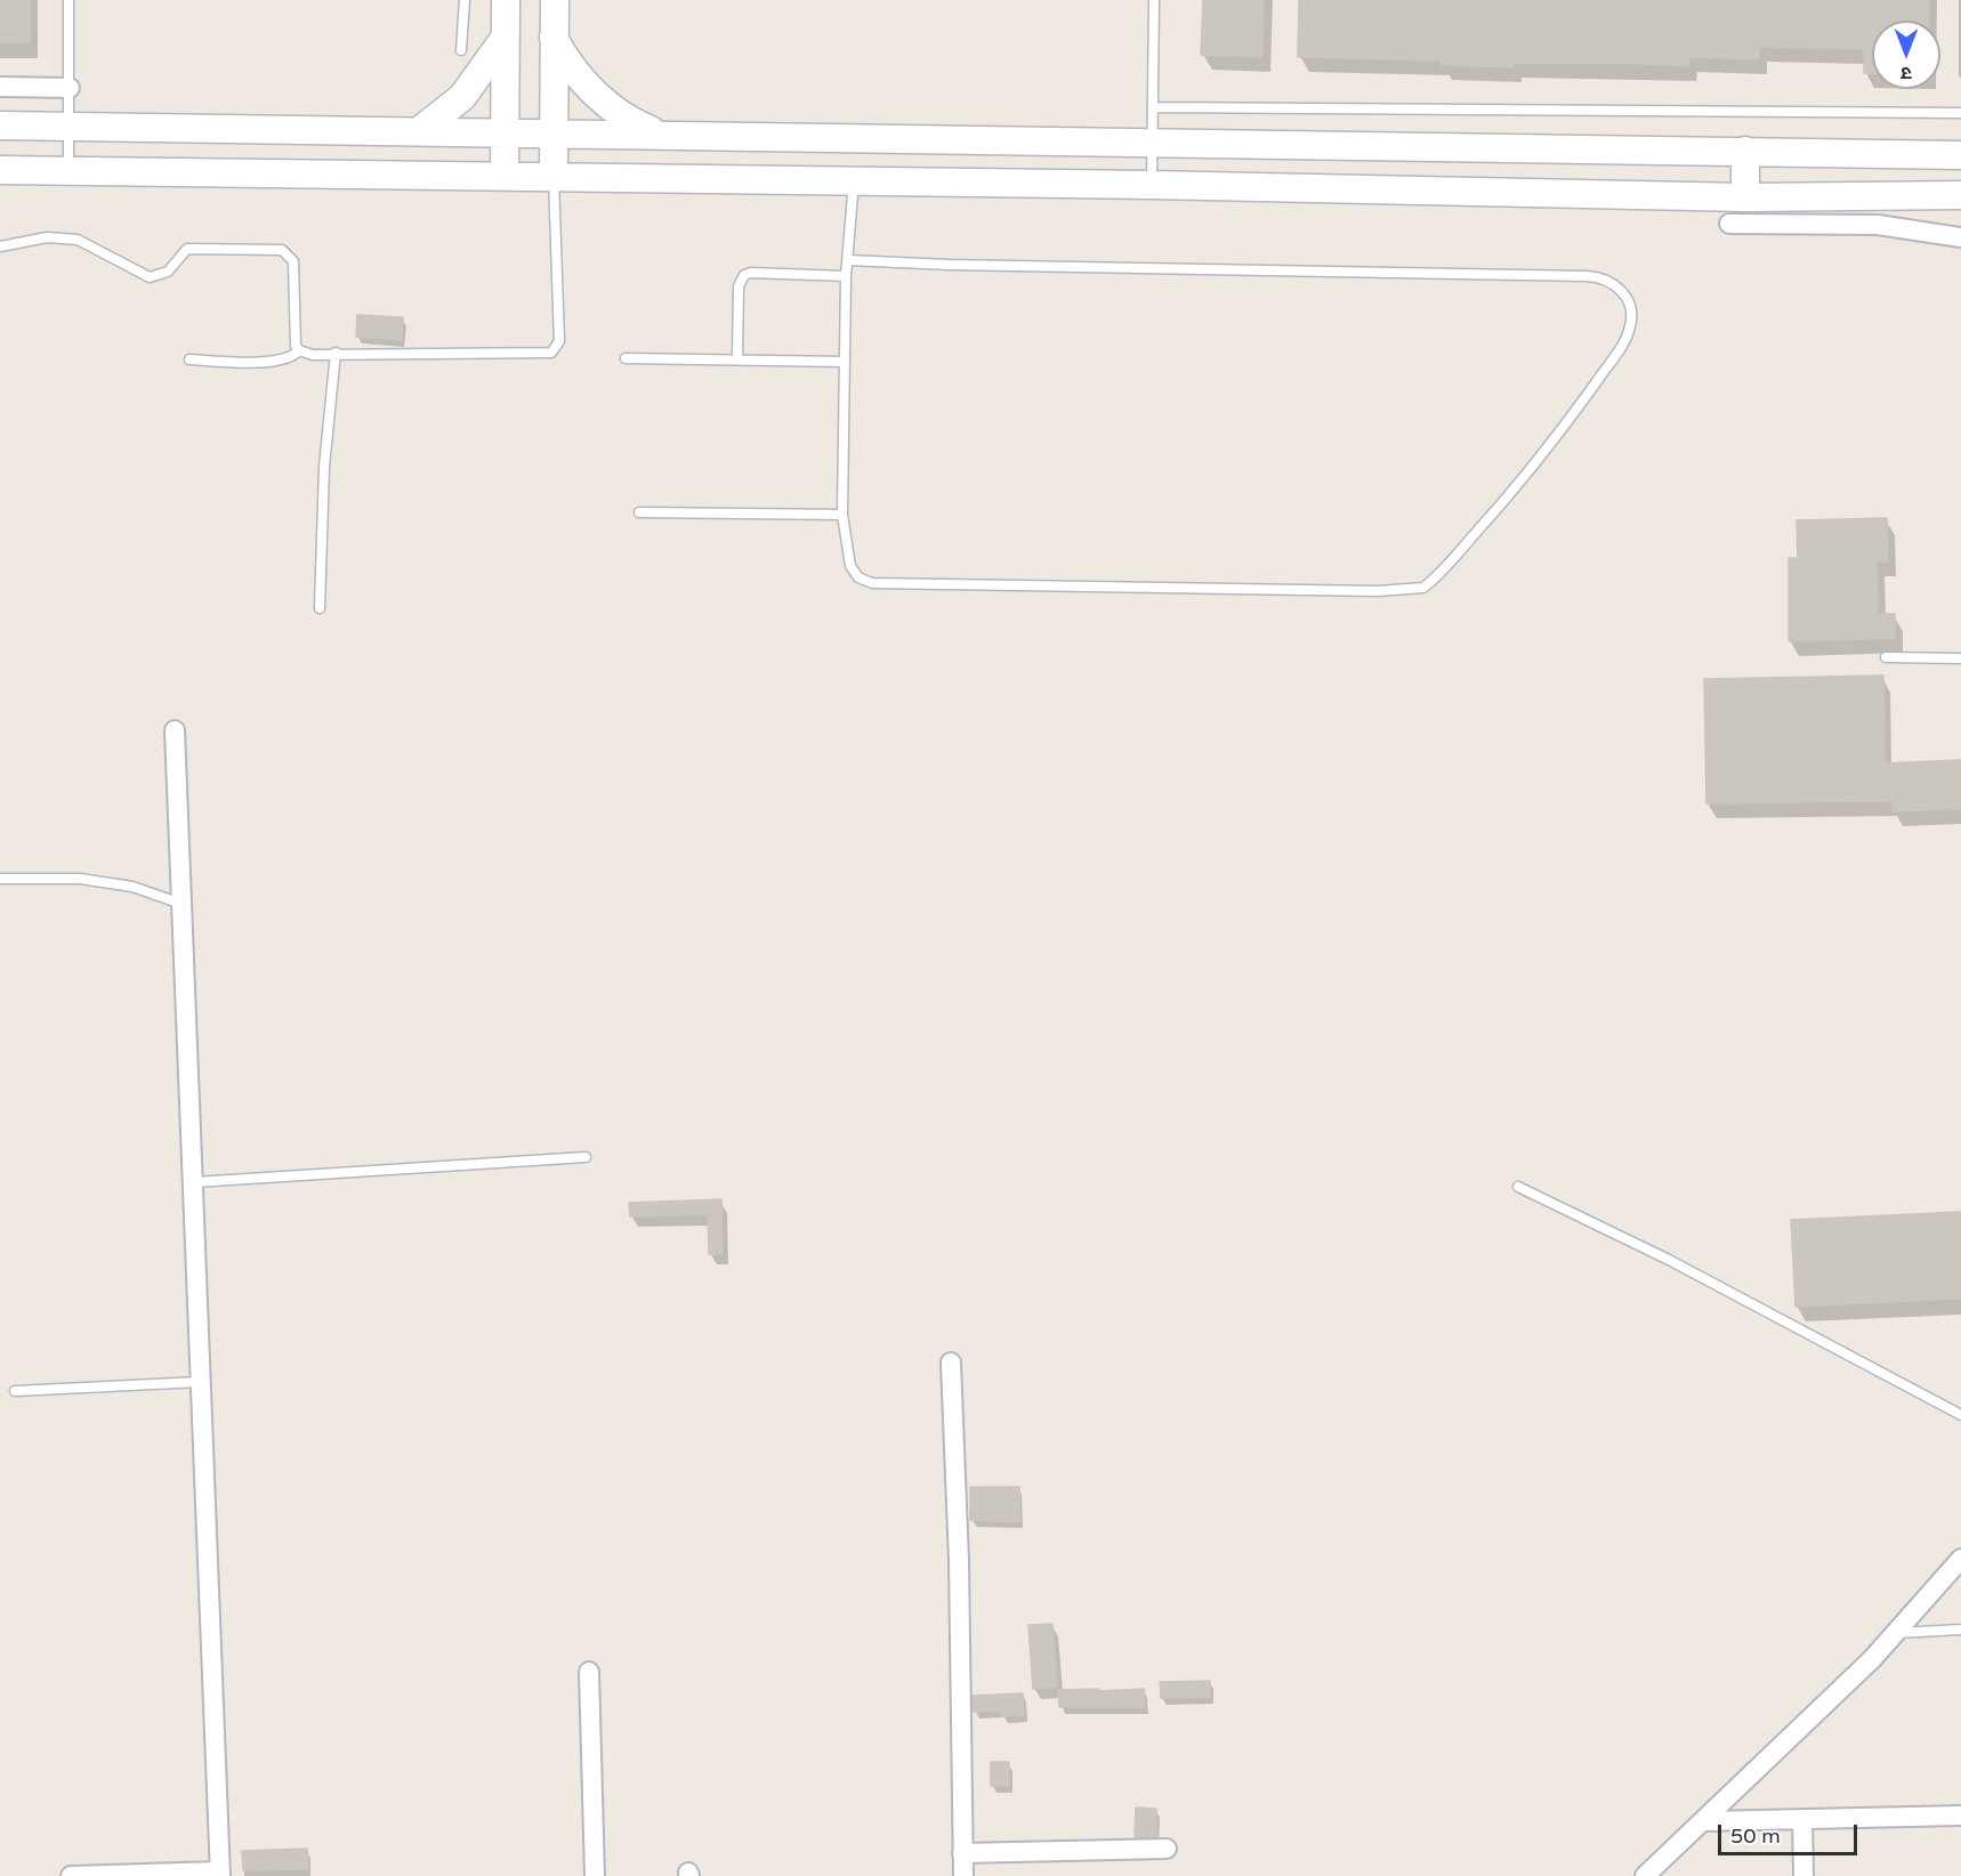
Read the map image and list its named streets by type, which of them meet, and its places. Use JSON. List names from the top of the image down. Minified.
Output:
{"scale_bar":"50 m","north":"bottom"}
